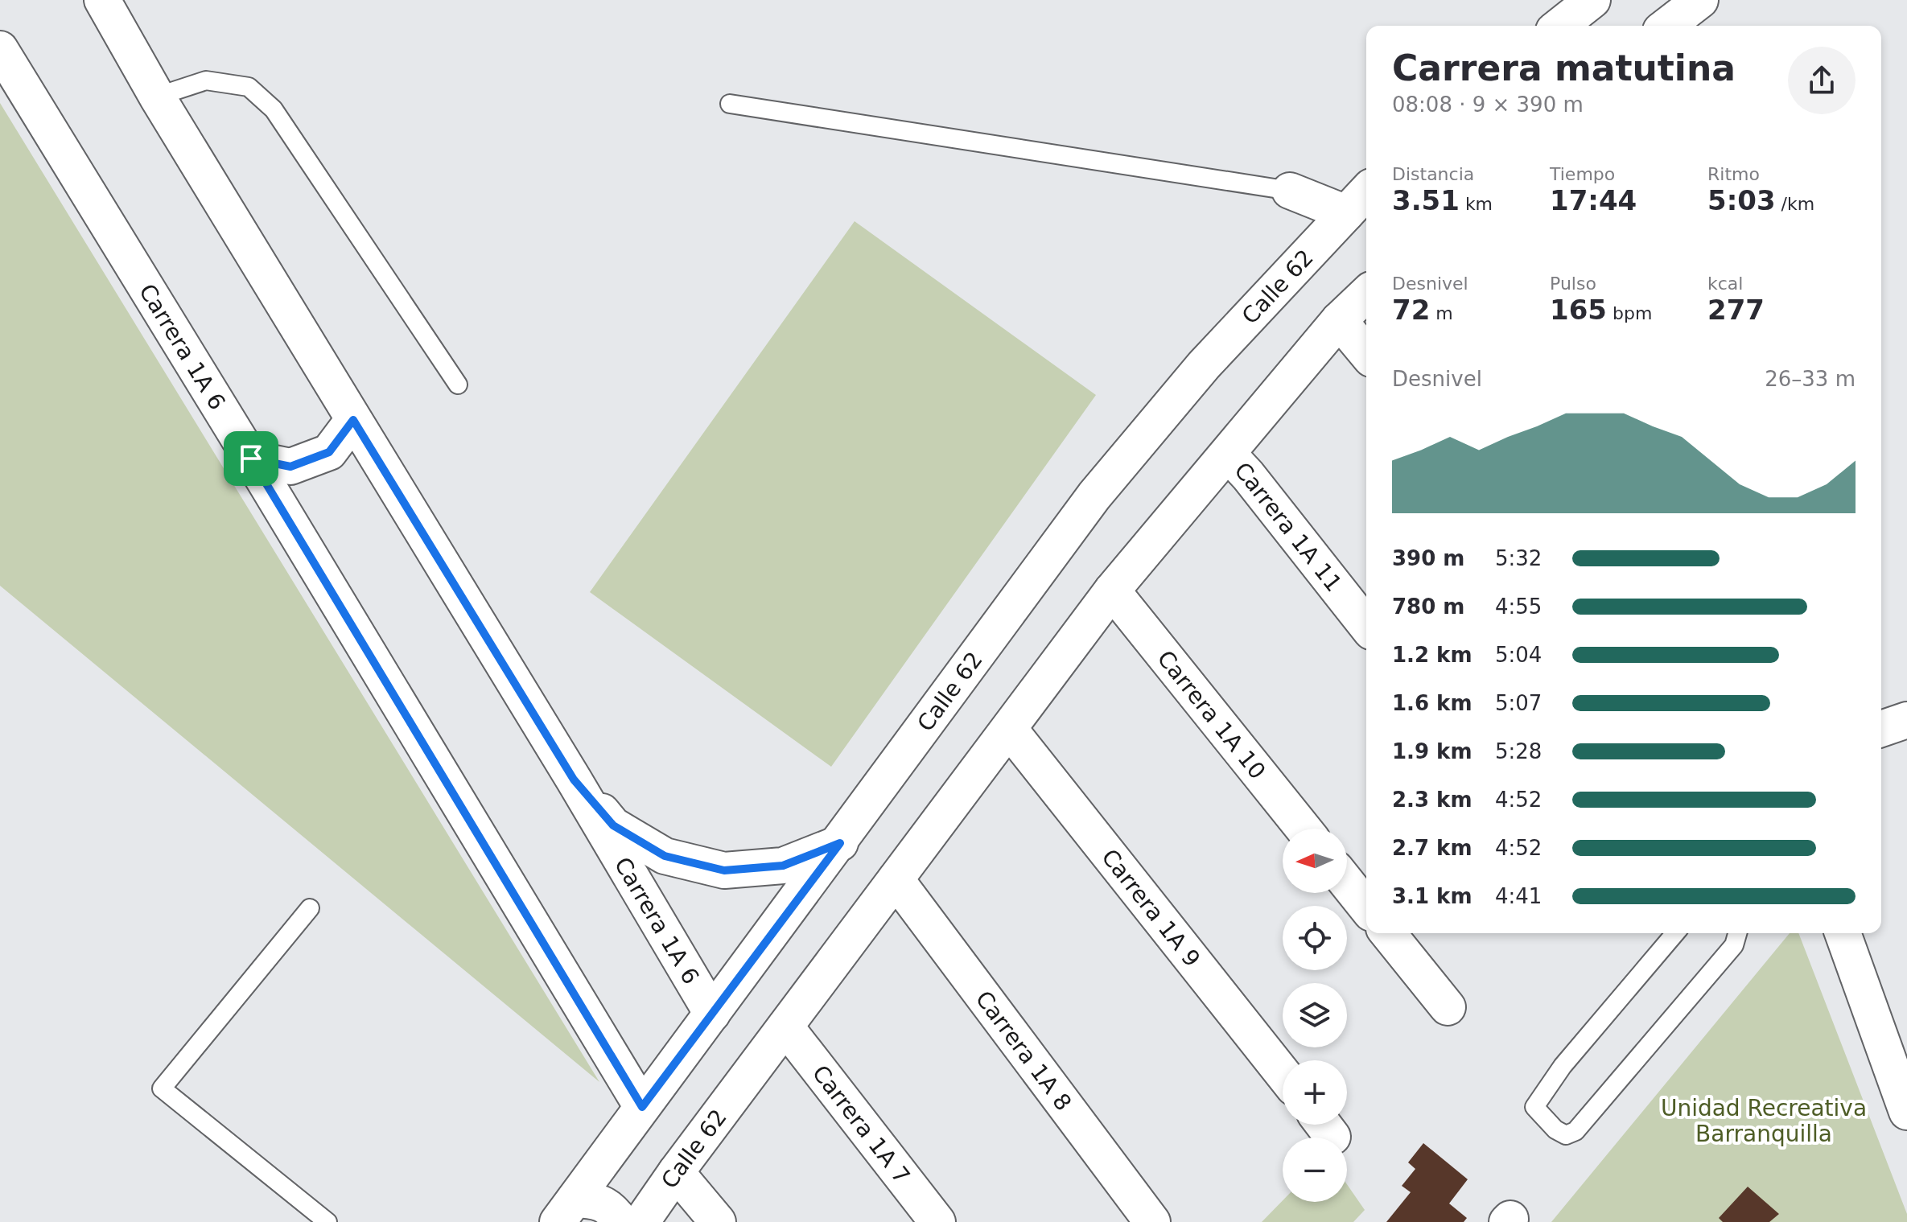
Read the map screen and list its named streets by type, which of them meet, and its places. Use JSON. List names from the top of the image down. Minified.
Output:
{"streets":{"street":["Calle 62","Carrera 1A 6","Carrera 1A 11","Carrera 1A 10","Carrera 1A 9","Carrera 1A 8","Carrera 1A 7"]},"crossings":[["Calle 62","Carrera 1A 6"],["Calle 62","Carrera 1A 11"],["Calle 62","Carrera 1A 10"],["Calle 62","Carrera 1A 9"],["Calle 62","Carrera 1A 8"],["Calle 62","Carrera 1A 7"]],"parks":["Unidad Recreativa Barranquilla"],"north":"left","page":{"heading":["Carrera matutina","08:08 · 9 × 390 m"],"stats":[["Distancia","3.51 km"],["Tiempo","17:44"],["Ritmo","5:03 /km"],["Desnivel","72 m"],["Pulso","165 bpm"],["kcal","277"]],"chart":["Desnivel","26–33 m"],"list":[{"name":"390 m","note":"5:32"},{"name":"780 m","note":"4:55"},{"name":"1.2 km","note":"5:04"},{"name":"1.6 km","note":"5:07"},{"name":"1.9 km","note":"5:28"},{"name":"2.3 km","note":"4:52"},{"name":"2.7 km","note":"4:52"},{"name":"3.1 km","note":"4:41"}],"map_buttons":["+","−"]}}
